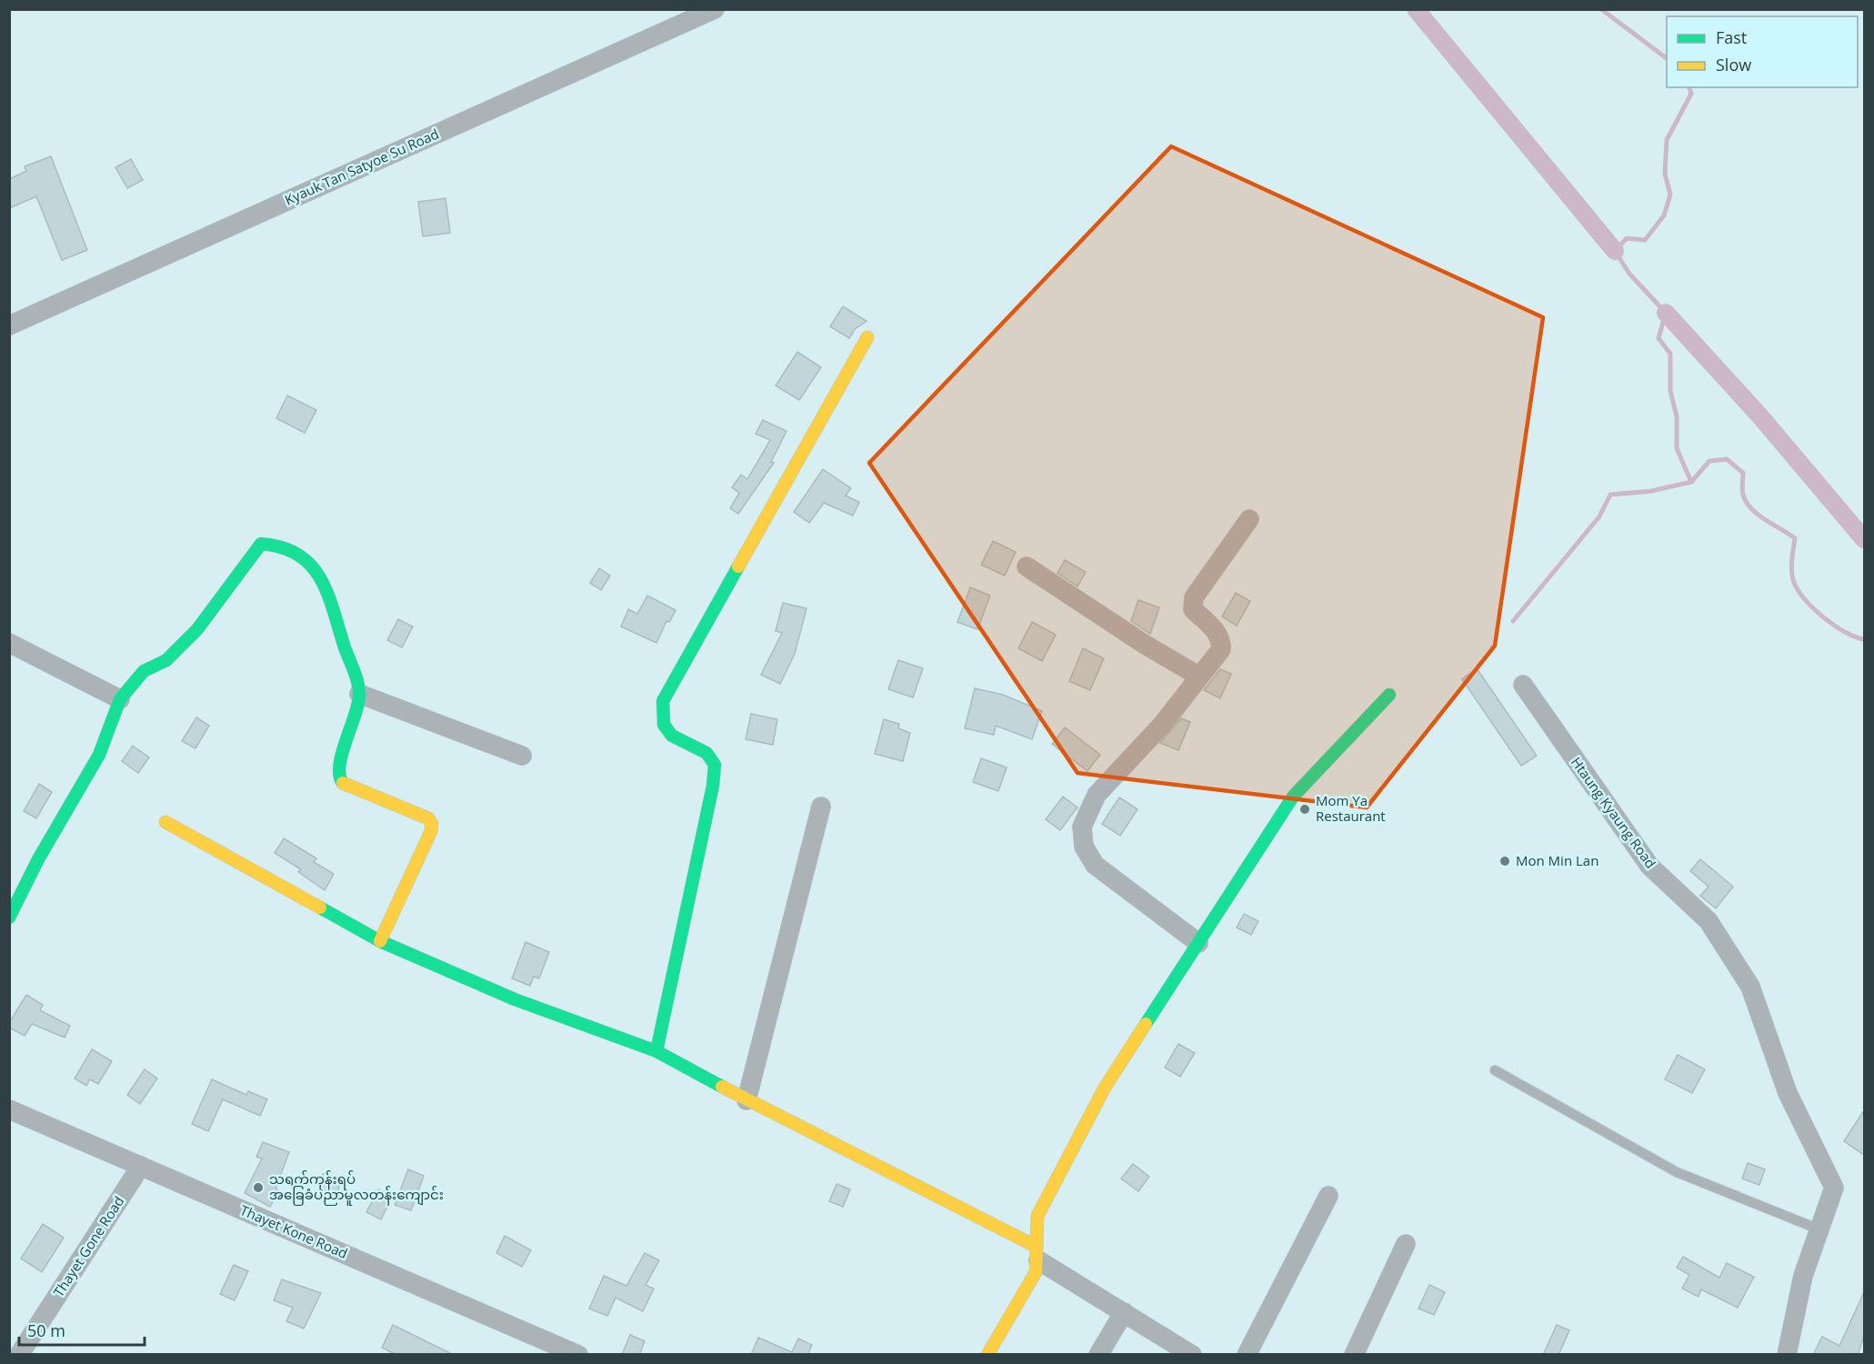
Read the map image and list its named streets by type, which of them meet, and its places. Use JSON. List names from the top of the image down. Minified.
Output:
{"streets":{"street":["Kyauk Tan Satyoe Su Road","Htaung Kyaung Road","Thayet Kone Road","Thayet Gone Road"]},"crossings":[["Thayet Kone Road","Thayet Gone Road"]],"places":["Mom Ya Restaurant","Mon Min Lan","သရက်ကုန်းရပ် အခြေခံပညာမူလတန်းကျောင်း"],"legend":["Fast","Slow"],"scale_bar":"50 m"}
